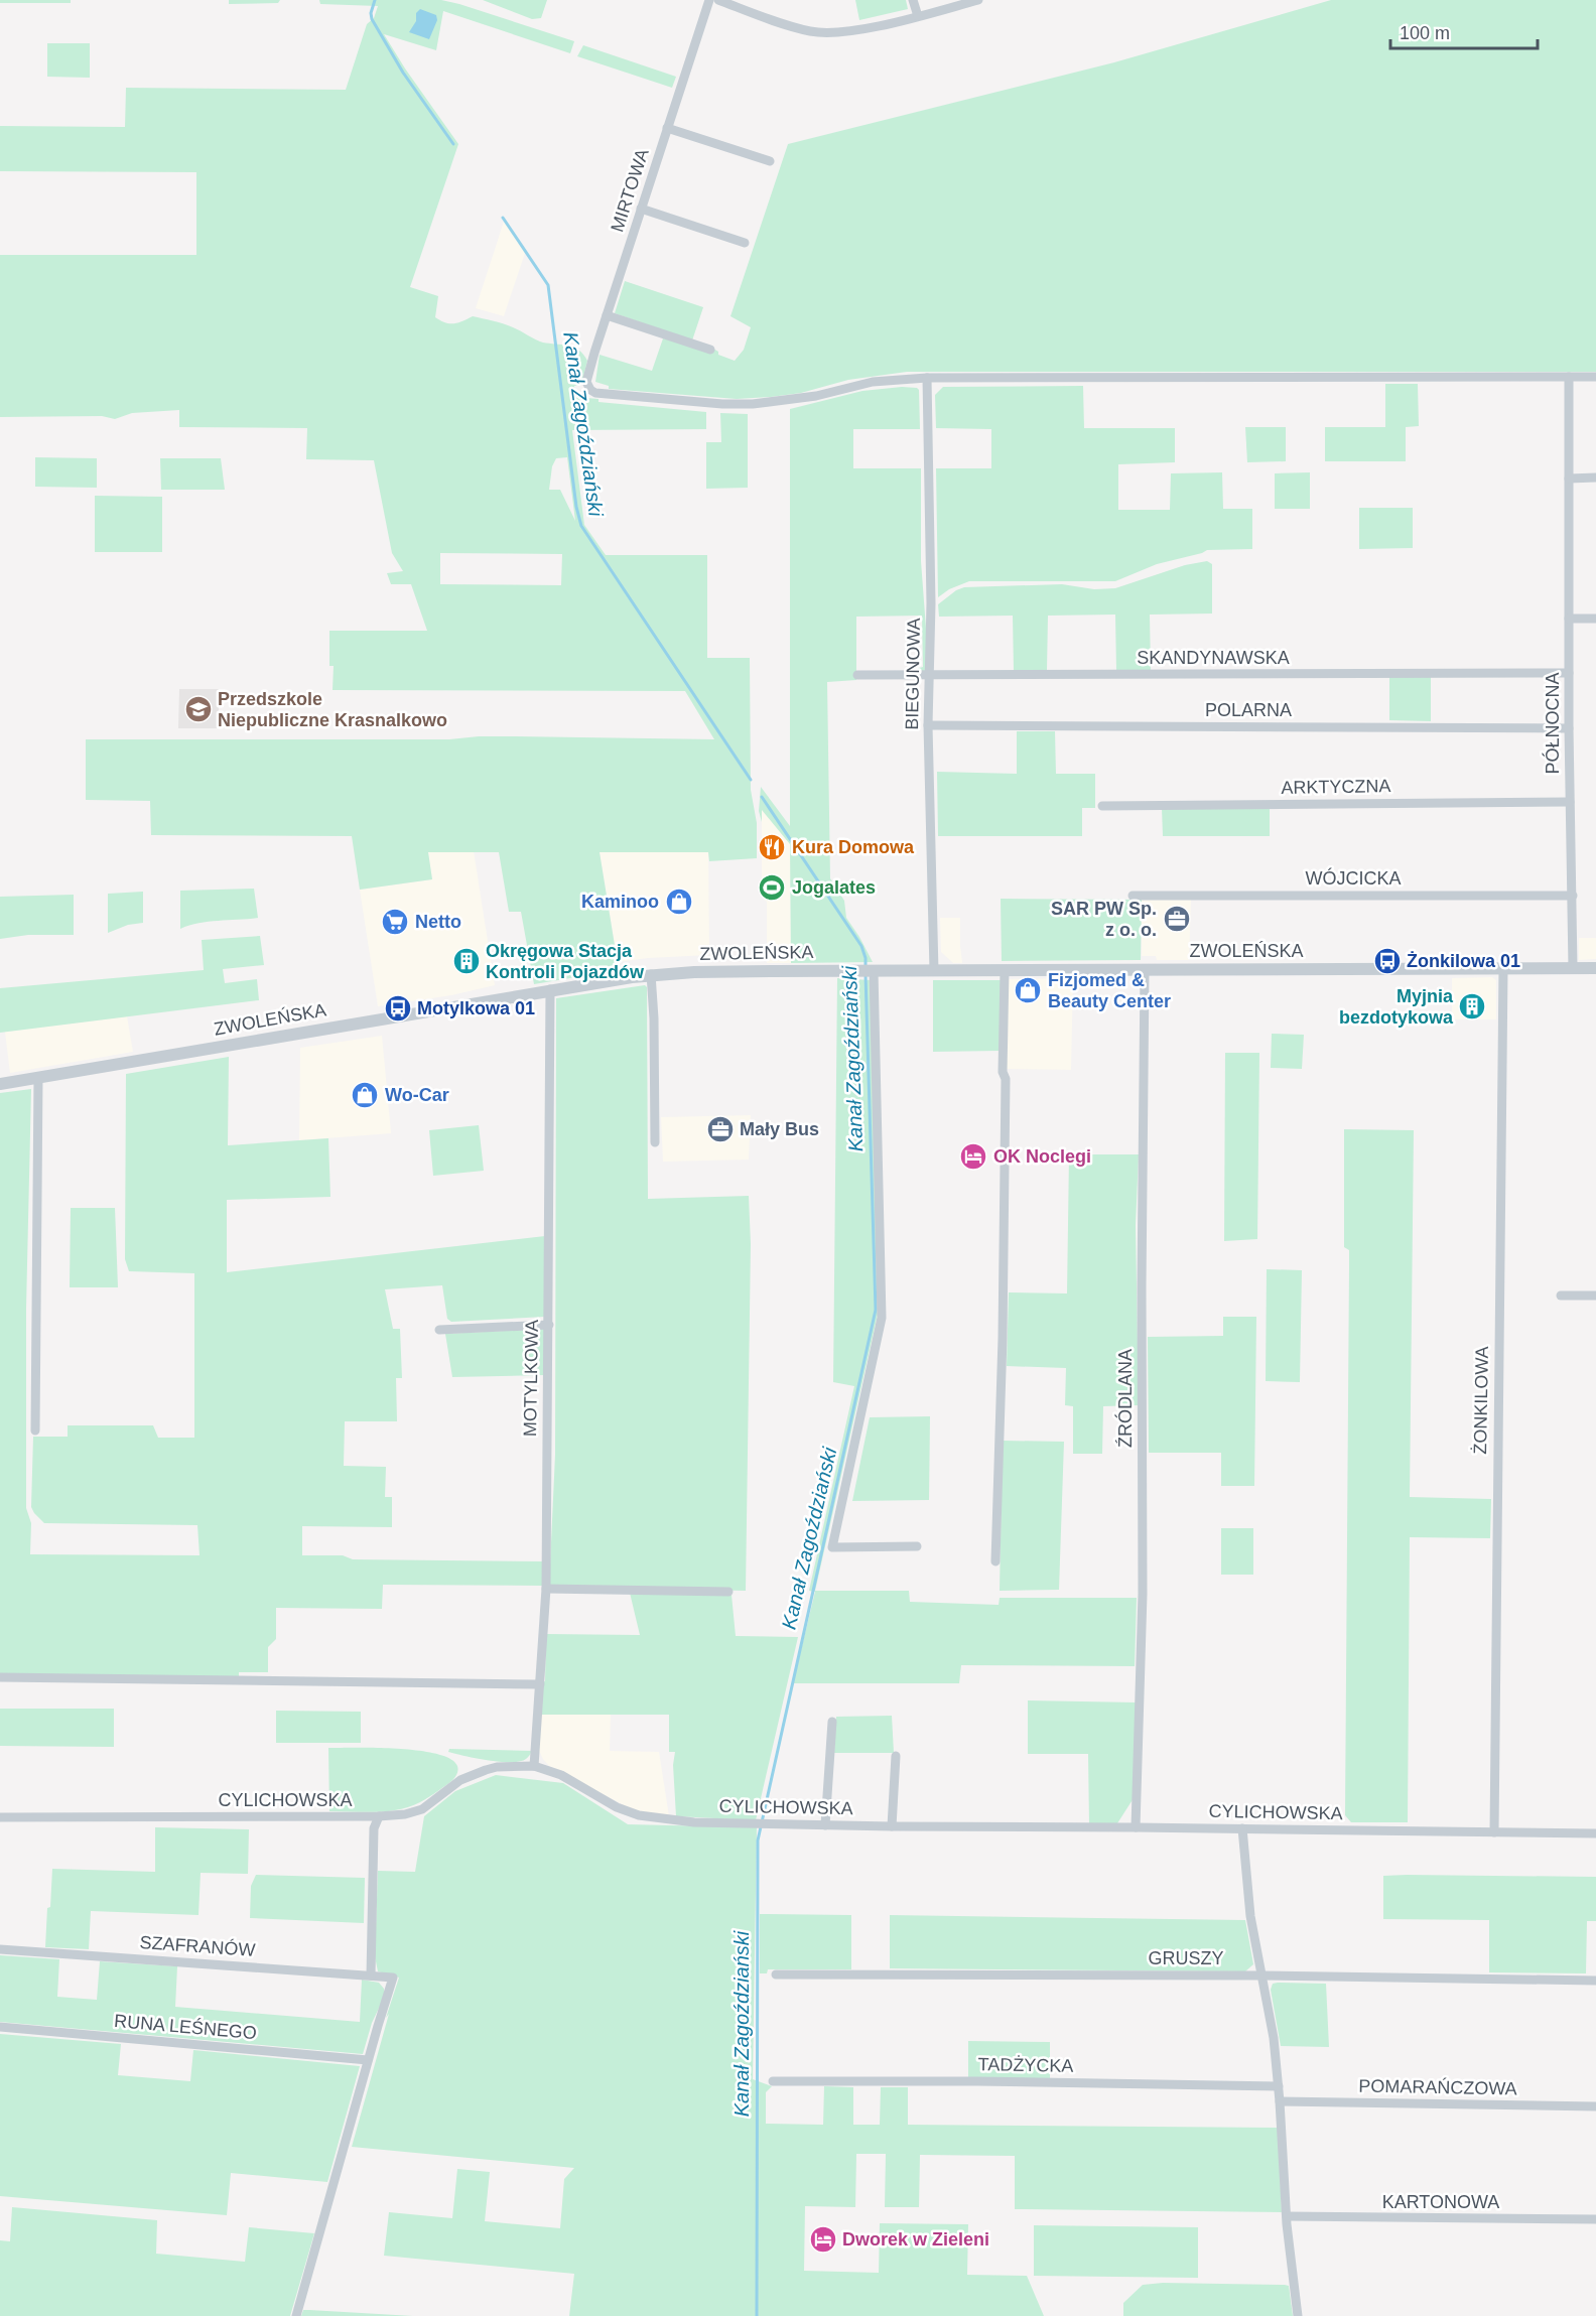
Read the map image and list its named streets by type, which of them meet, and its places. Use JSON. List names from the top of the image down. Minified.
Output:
{"streets":{"street":["MIRTOWA","SKANDYNAWSKA","BIEGUNOWA","POLARNA","PÓŁNOCNA","ARKTYCZNA","WÓJCICKA","ZWOLEŃSKA","MOTYLKOWA","ŹRÓDLANA","ŻONKILOWA","CYLICHOWSKA","SZAFRANÓW","GRUSZY","RUNA LEŚNEGO","TADŻYCKA","POMARAŃCZOWA","KARTONOWA"]},"crossings":[["MIRTOWA","BIEGUNOWA"],["SKANDYNAWSKA","BIEGUNOWA"],["SKANDYNAWSKA","PÓŁNOCNA"],["BIEGUNOWA","POLARNA"],["BIEGUNOWA","ZWOLEŃSKA"],["POLARNA","PÓŁNOCNA"],["PÓŁNOCNA","ARKTYCZNA"],["PÓŁNOCNA","WÓJCICKA"],["PÓŁNOCNA","ZWOLEŃSKA"],["ZWOLEŃSKA","MOTYLKOWA"],["ZWOLEŃSKA","ŹRÓDLANA"],["ZWOLEŃSKA","ŻONKILOWA"],["MOTYLKOWA","CYLICHOWSKA"],["ŹRÓDLANA","CYLICHOWSKA"],["ŻONKILOWA","CYLICHOWSKA"],["SZAFRANÓW","RUNA LEŚNEGO"]],"water":["Kanał Zagoździański"],"places":{"school or university":["Przedszkole Niepubliczne Krasnalkowo"],"restaurant":["Kura Domowa"],"sports":["Jogalates"],"shop":["Kaminoo","Fizjomed & Beauty Center","Wo-Car"],"office":["SAR PW Sp. z o. o.","Mały Bus"],"supermarket":["Netto"],"building":["Okręgowa Stacja Kontroli Pojazdów","Myjnia bezdotykowa"],"bus stop":["Żonkilowa 01","Motylkowa 01"],"hotel":["OK Noclegi","Dworek w Zieleni"]},"scale_bar":"100 m"}
